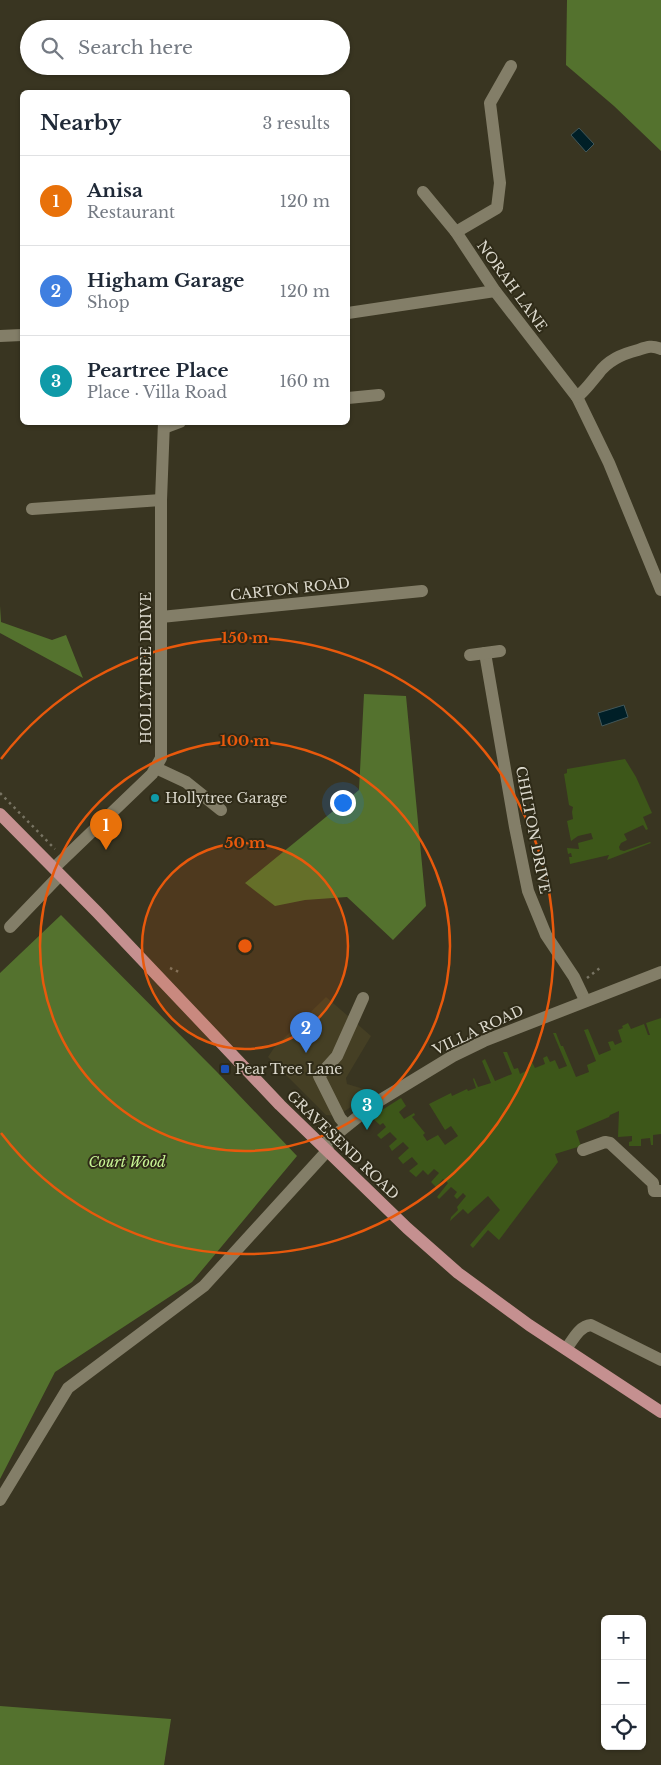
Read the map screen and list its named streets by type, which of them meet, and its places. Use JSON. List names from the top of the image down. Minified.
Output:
{"streets":{"main road":["GRAVESEND ROAD"],"street":["NORAH LANE","CARTON ROAD","HOLLYTREE DRIVE","CHILTON DRIVE","VILLA ROAD"]},"crossings":[["CARTON ROAD","HOLLYTREE DRIVE"],["CHILTON DRIVE","VILLA ROAD"],["VILLA ROAD","GRAVESEND ROAD"]],"parks":["Court Wood"],"places":{"other":["Hollytree Garage"],"transit":["Pear Tree Lane"]},"page":{"search":"Search here","heading":["Nearby","3 results"],"list":[{"mark":"1","name":"Anisa","note":"Restaurant","value":"120 m"},{"mark":"2","name":"Higham Garage","note":"Shop","value":"120 m"},{"mark":"3","name":"Peartree Place","note":"Place · Villa Road","value":"160 m"}],"pins":["1","2","3"],"map_buttons":["+","−"]},"rings":["150 m","100 m","50 m"]}
